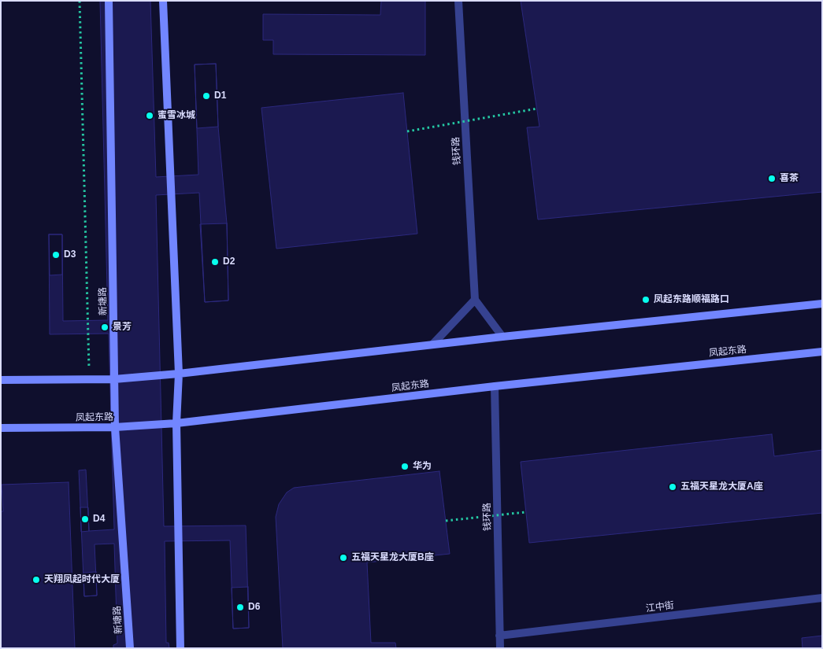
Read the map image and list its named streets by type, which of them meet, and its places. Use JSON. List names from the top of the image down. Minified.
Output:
{"streets":{"main road":["新塘路","凤起东路"],"street":["钱环路","江中街"]},"crossings":[["钱环路","凤起东路"],["钱环路","江中街"],["新塘路","凤起东路"]],"places":["D1","蜜雪冰城","喜茶","D3","D2","凤起东路顺福路口","景芳","华为","五福天星龙大厦A座","D4","五福天星龙大厦B座","天翔凤起时代大厦","D6"]}
